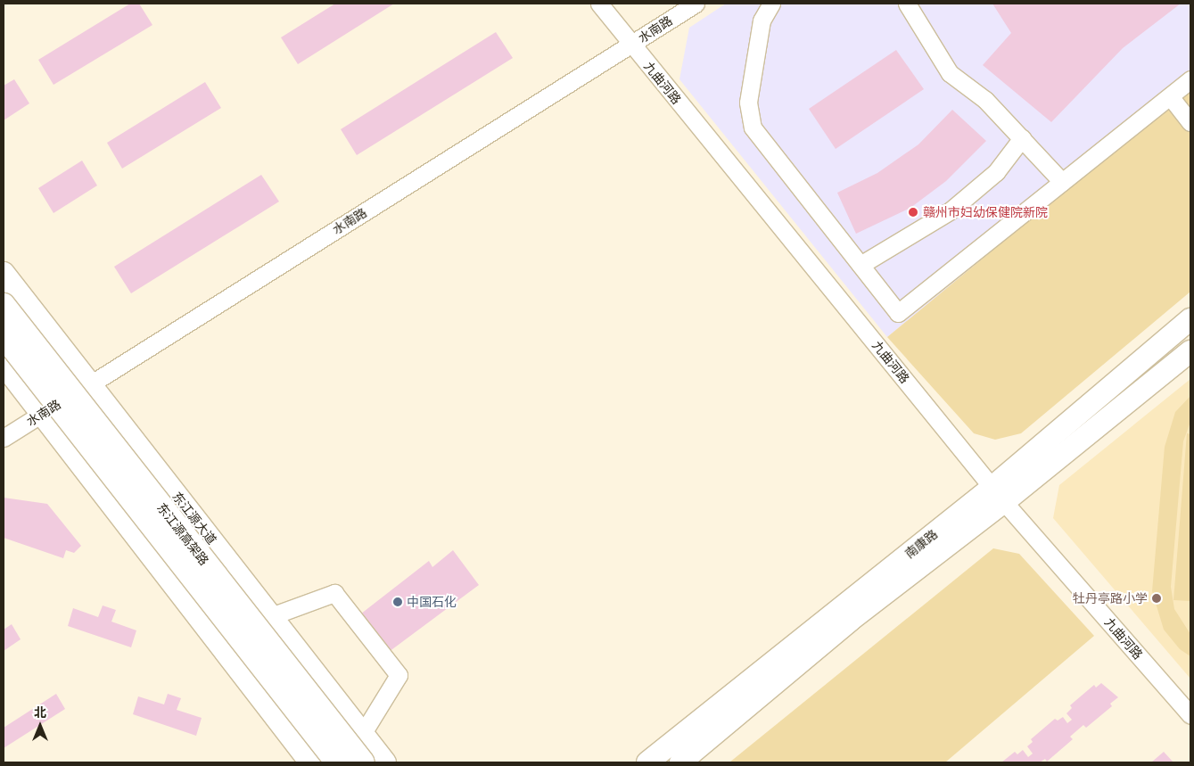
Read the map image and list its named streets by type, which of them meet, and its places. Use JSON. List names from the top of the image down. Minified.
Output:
{"streets":{"highway":["东江源高架路"],"main road":["东江源大道","南康路"],"street":["水南路","九曲河路"]},"crossings":[["水南路","九曲河路"],["水南路","东江源大道"],["九曲河路","南康路"]],"places":["赣州市妇幼保健院新院","牡丹亭路小学","中国石化"],"north":"top"}
